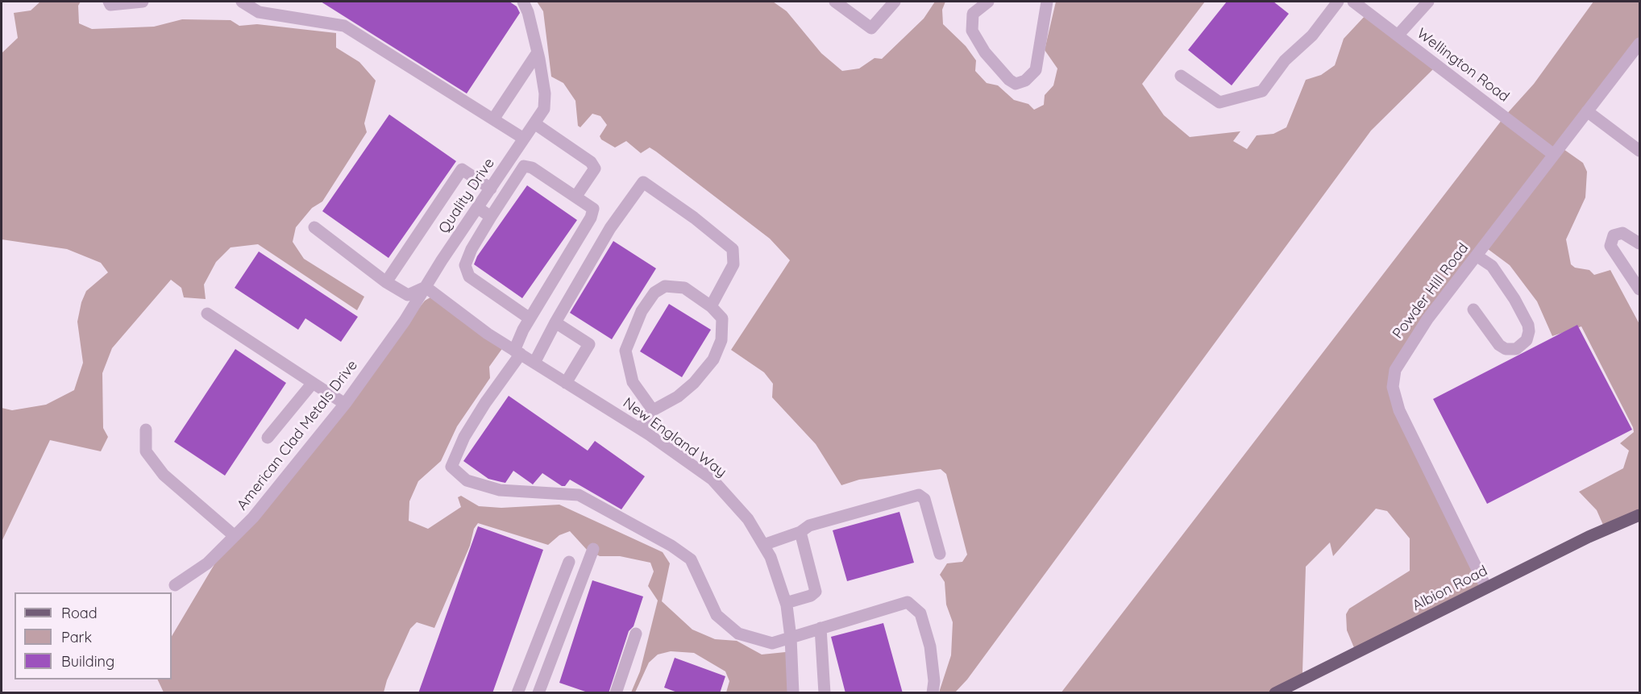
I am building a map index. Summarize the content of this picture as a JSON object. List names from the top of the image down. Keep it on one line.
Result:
{"streets":{"main road":["Albion Road"],"street":["Wellington Road","Quality Drive","Powder Hill Road","American Clad Metals Drive","New England Way"]},"crossings":[["Wellington Road","Powder Hill Road"],["Quality Drive","American Clad Metals Drive"],["Quality Drive","New England Way"],["Powder Hill Road","Albion Road"],["American Clad Metals Drive","New England Way"]],"legend":["Road","Park","Building"]}
